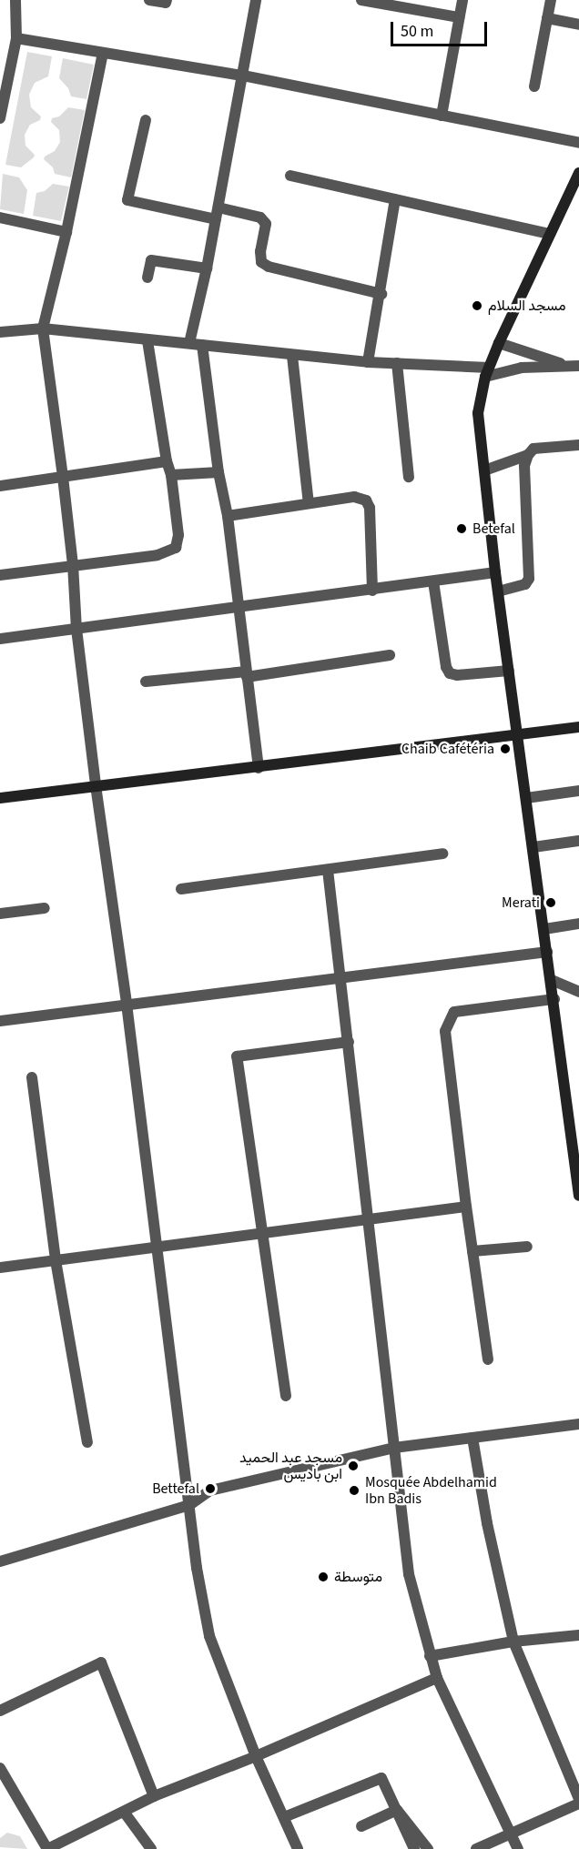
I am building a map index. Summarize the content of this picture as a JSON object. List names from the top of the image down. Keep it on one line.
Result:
{"places":["مسجد السلام","Betefal","Chaib Cafétéria","Merati","مسجد عبد الحميد ابن باديس","Bettefal","Mosquée Abdelhamid Ibn Badis","متوسطة"],"scale_bar":"50 m"}
